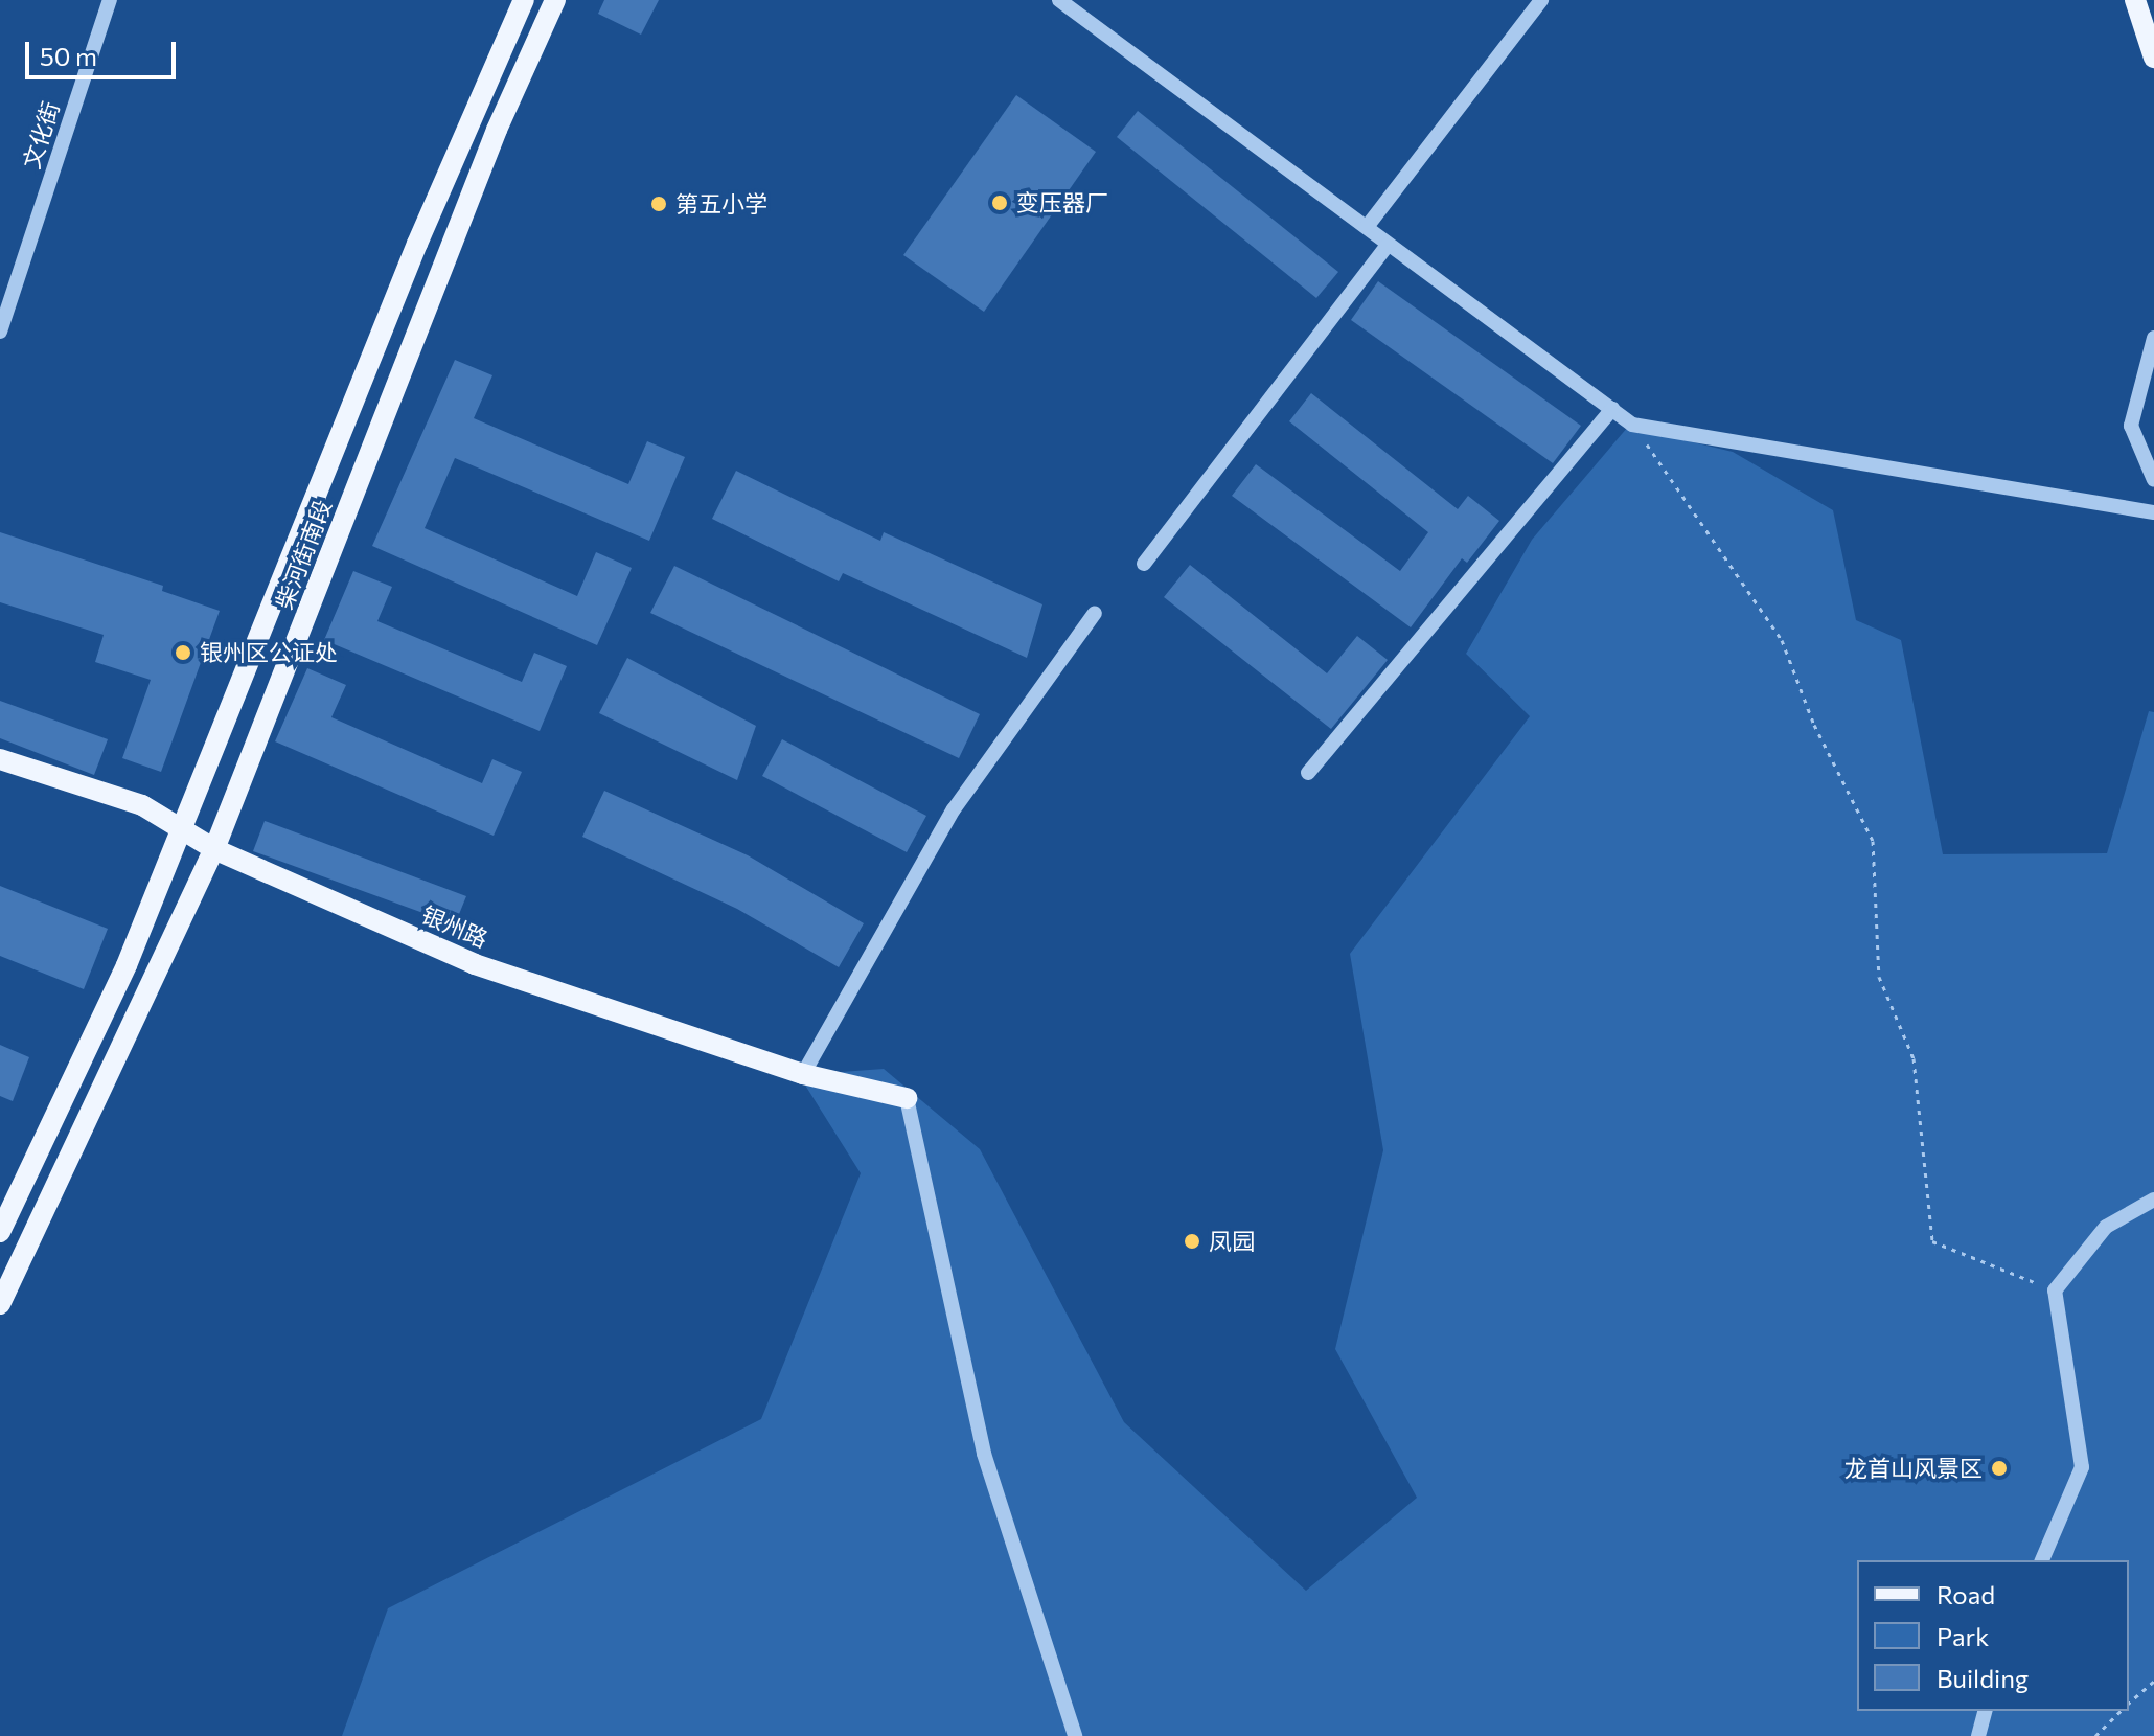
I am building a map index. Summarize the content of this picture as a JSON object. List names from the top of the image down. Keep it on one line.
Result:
{"streets":{"main road":["柴河街南段","银州路"],"street":["文化街"]},"crossings":[["柴河街南段","银州路"]],"places":["变压器厂","第五小学","银州区公证处","凤园","龙首山风景区"],"legend":["Road","Park","Building"],"scale_bar":"50 m"}
